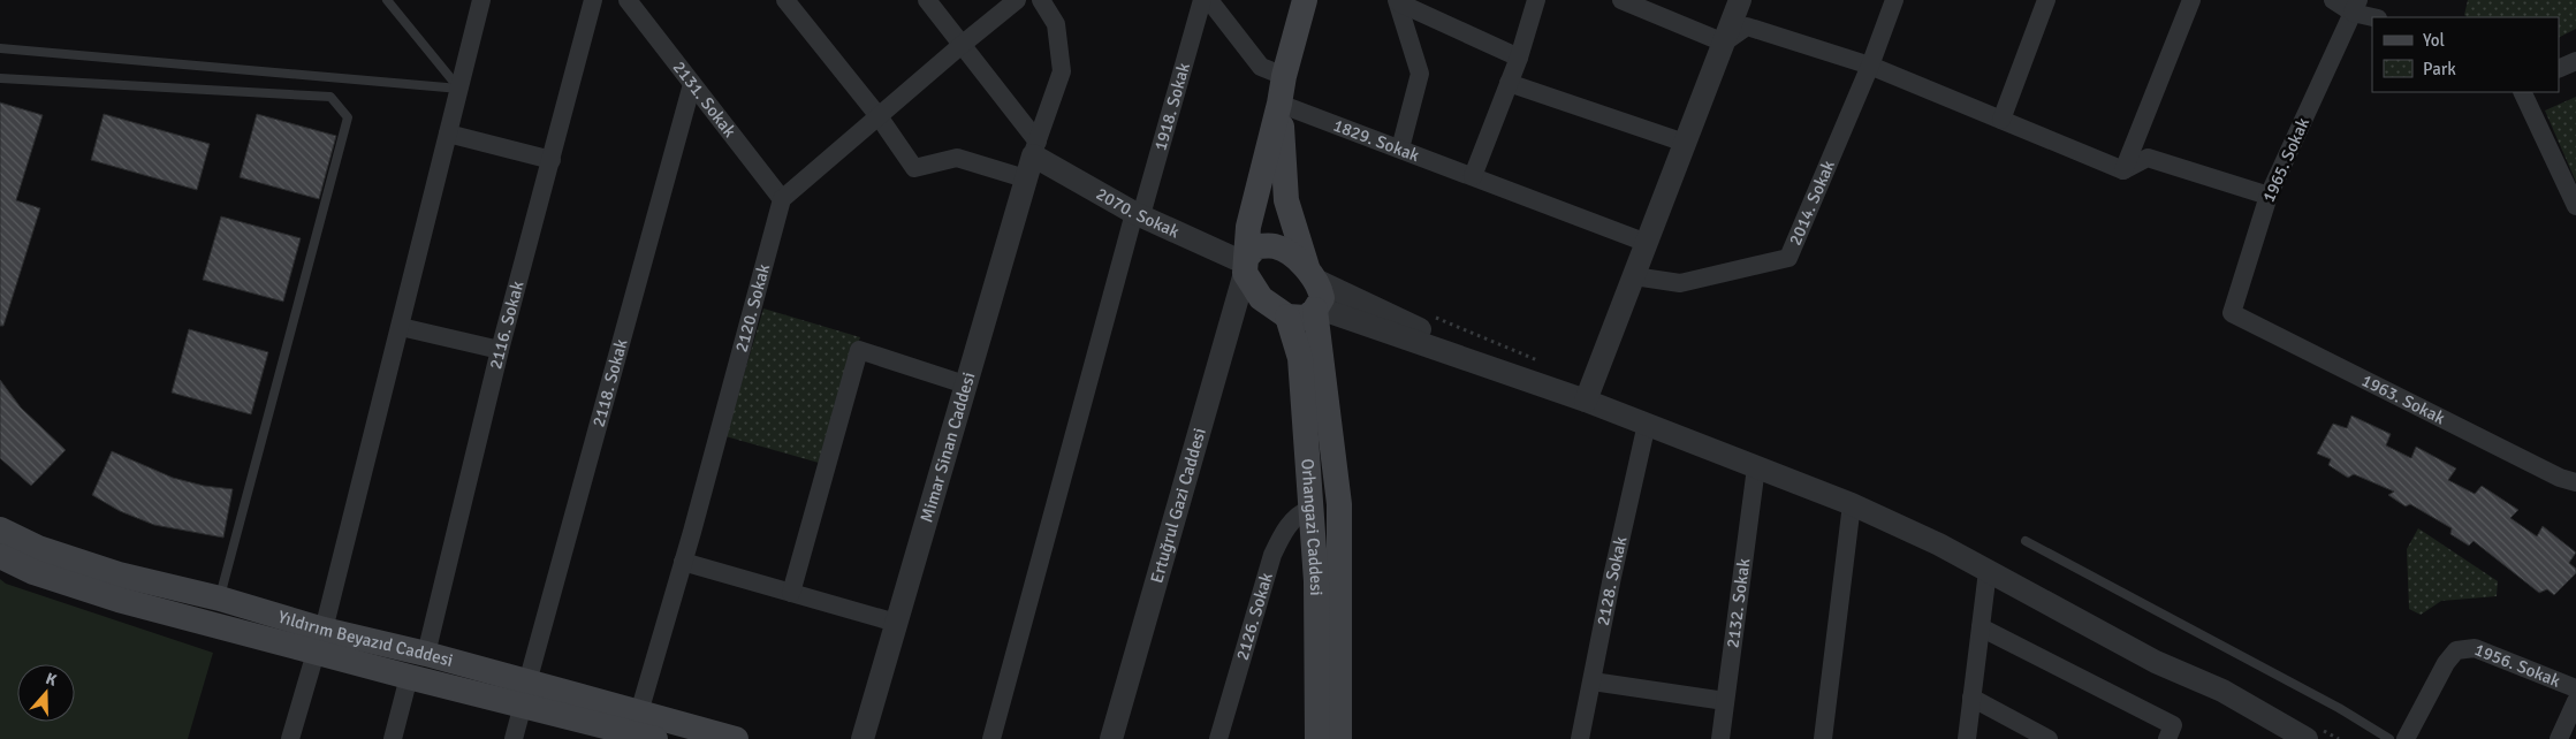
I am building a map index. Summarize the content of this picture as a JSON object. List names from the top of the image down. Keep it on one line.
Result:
{"streets":{"main road":["Orhangazi Caddesi","Yıldırım Beyazıd Caddesi"],"street":["2131. Sokak","1918. Sokak","1829. Sokak","1965. Sokak","2014. Sokak","2070. Sokak","2120. Sokak","2116. Sokak","2118. Sokak","1963. Sokak","Mimar Sinan Caddesi","Ertuğrul Gazi Caddesi","2128. Sokak","2132. Sokak","2126. Sokak","1956. Sokak"]},"crossings":[["2131. Sokak","2120. Sokak"],["2131. Sokak","2118. Sokak"],["1918. Sokak","2070. Sokak"],["1965. Sokak","1963. Sokak"],["2070. Sokak","Mimar Sinan Caddesi"],["2070. Sokak","Ertuğrul Gazi Caddesi"],["2070. Sokak","Orhangazi Caddesi"],["2120. Sokak","Yıldırım Beyazıd Caddesi"],["2116. Sokak","Yıldırım Beyazıd Caddesi"],["2118. Sokak","Yıldırım Beyazıd Caddesi"],["Ertuğrul Gazi Caddesi","Orhangazi Caddesi"],["Orhangazi Caddesi","2126. Sokak"]],"legend":["Yol","Park"],"north":"top"}
